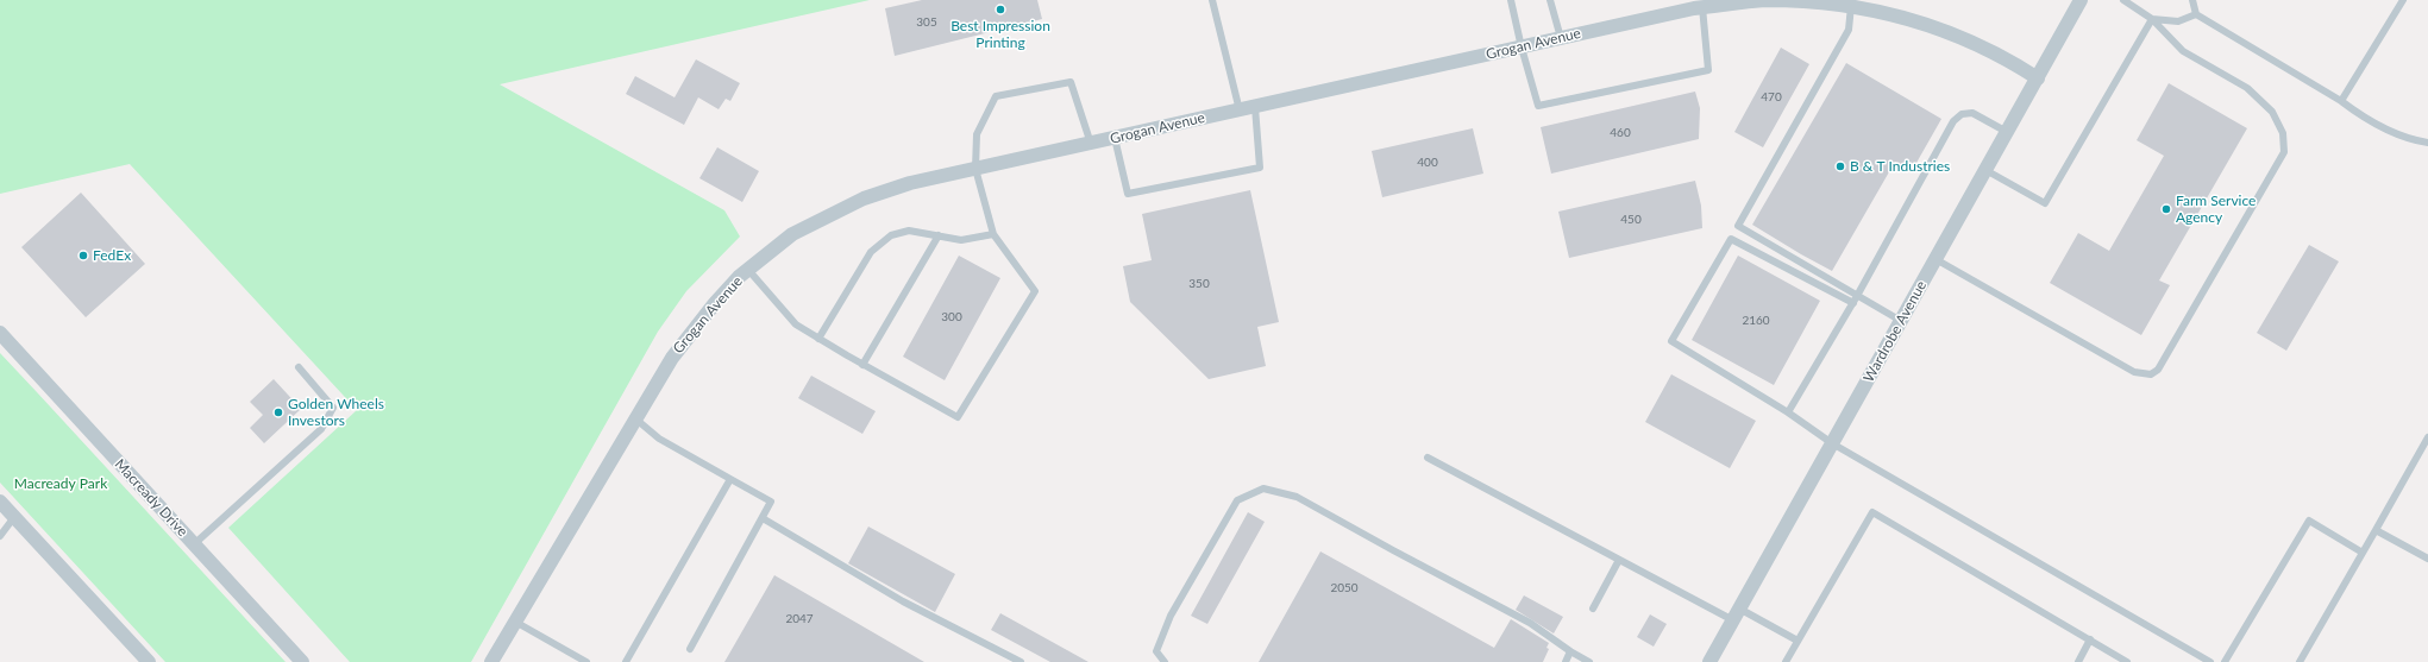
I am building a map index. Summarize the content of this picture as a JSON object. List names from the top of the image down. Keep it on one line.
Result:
{"streets":{"street":["Grogan Avenue","Wardrobe Avenue","Macready Drive"]},"crossings":[["Grogan Avenue","Wardrobe Avenue"]],"parks":["Macready Park"],"places":["Best Impression Printing","B & T Industries","Farm Service Agency","FedEx","Golden Wheels Investors"],"house_numbers":["305","470","460","400","450","350","300","2160","2050","2047"]}
